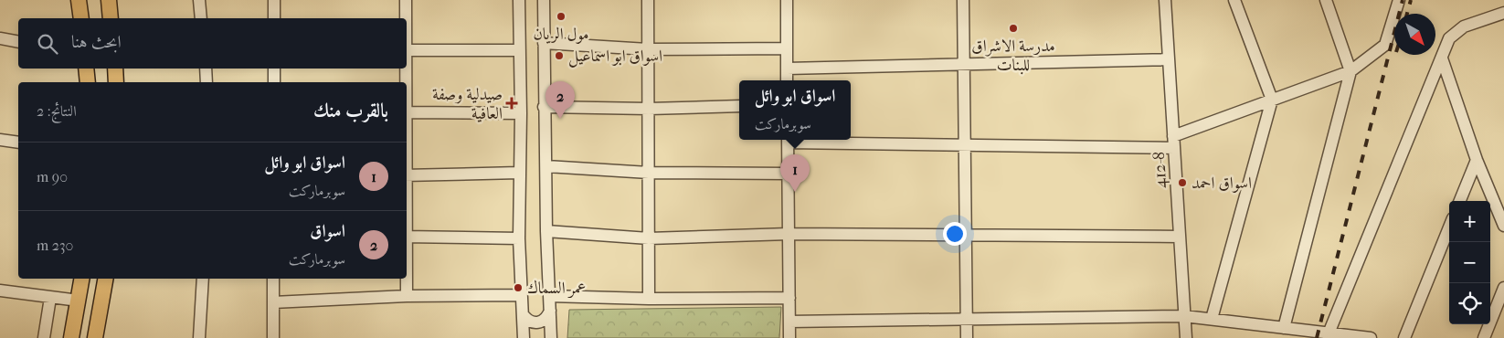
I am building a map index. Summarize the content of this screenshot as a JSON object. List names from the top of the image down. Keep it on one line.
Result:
{"streets":{"street":["412-8"]},"places":{"other":["مول الريان","مدرسة الاشراق للبنات","اسواق ابو اسماعيل","اسواق احمد","عمر السماك"],"health":["صيدلية وصفة العافية"]},"north":"bottom right","page":{"search":"ابحث هنا","popup":["اسواق ابو وائل","سوبرماركت"],"pins":["2","1"],"heading":["بالقرب منك","النتائج: 2"],"list":[{"mark":"1","name":"اسواق ابو وائل","note":"سوبرماركت","value":"90 m"},{"mark":"2","name":"اسواق","note":"سوبرماركت","value":"230 m"}],"map_buttons":["+","−"]}}
